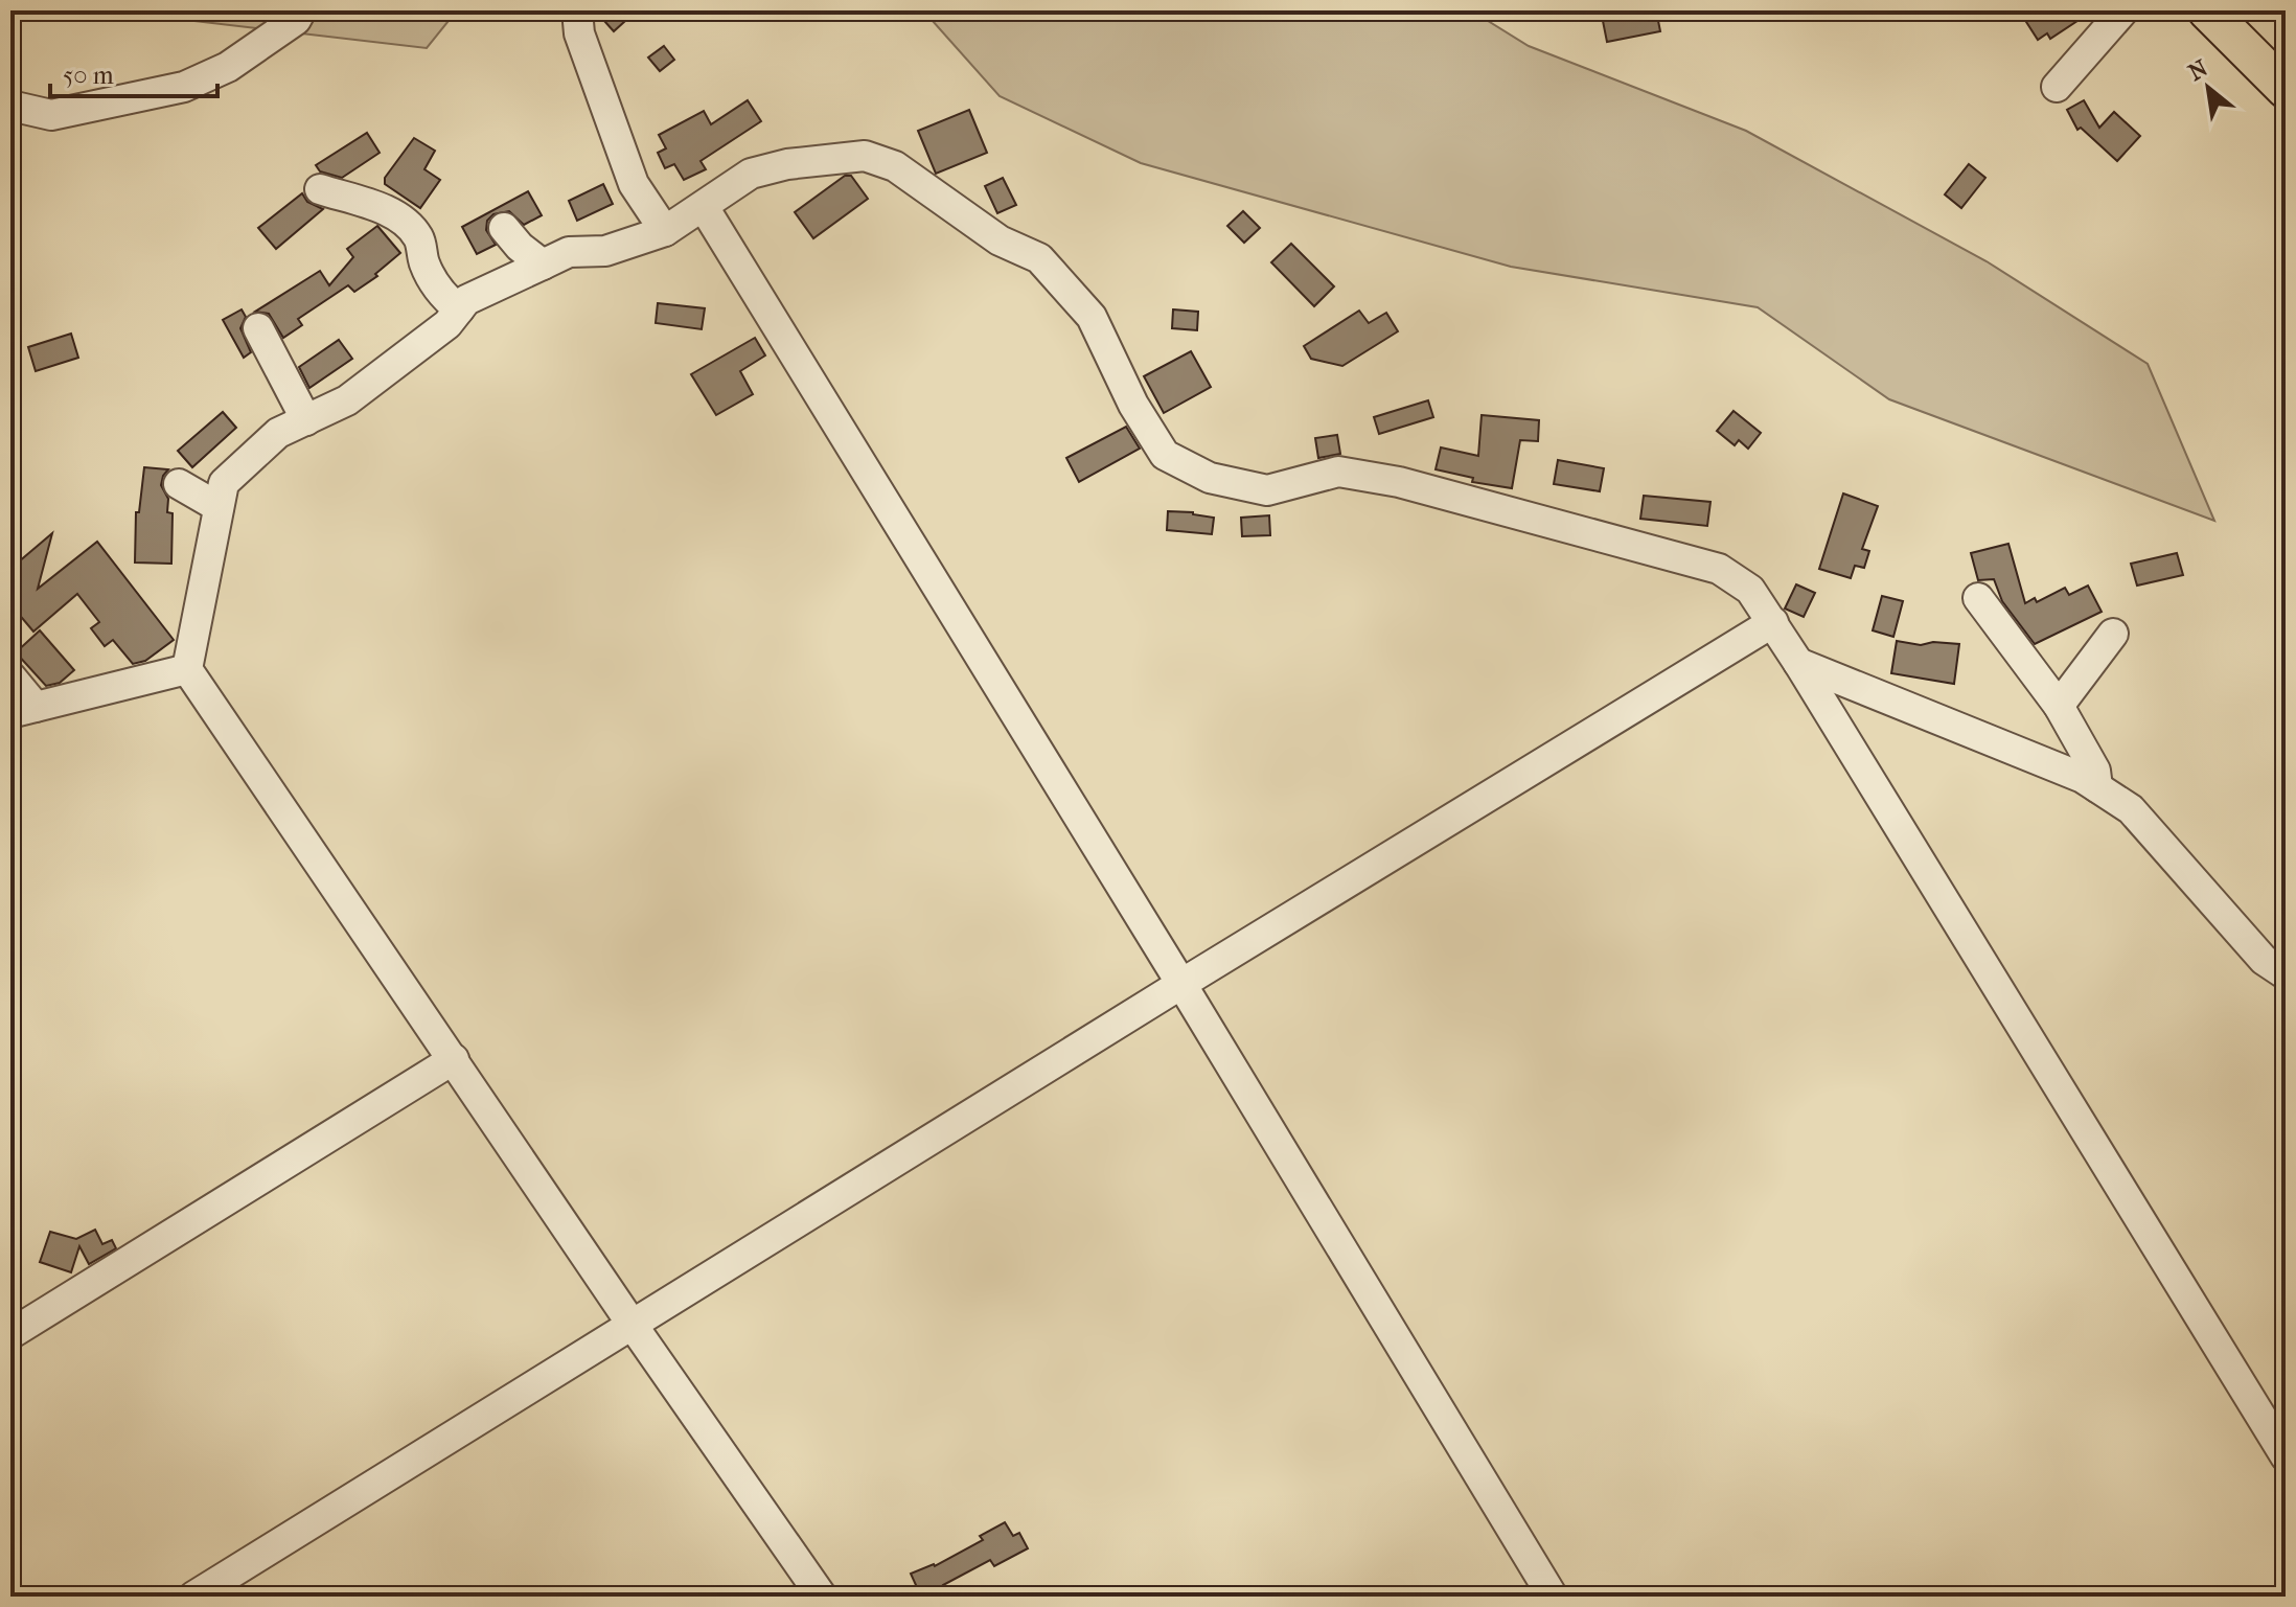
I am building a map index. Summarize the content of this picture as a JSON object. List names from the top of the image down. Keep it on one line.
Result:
{"scale_bar":"50 m","north":"top left"}
